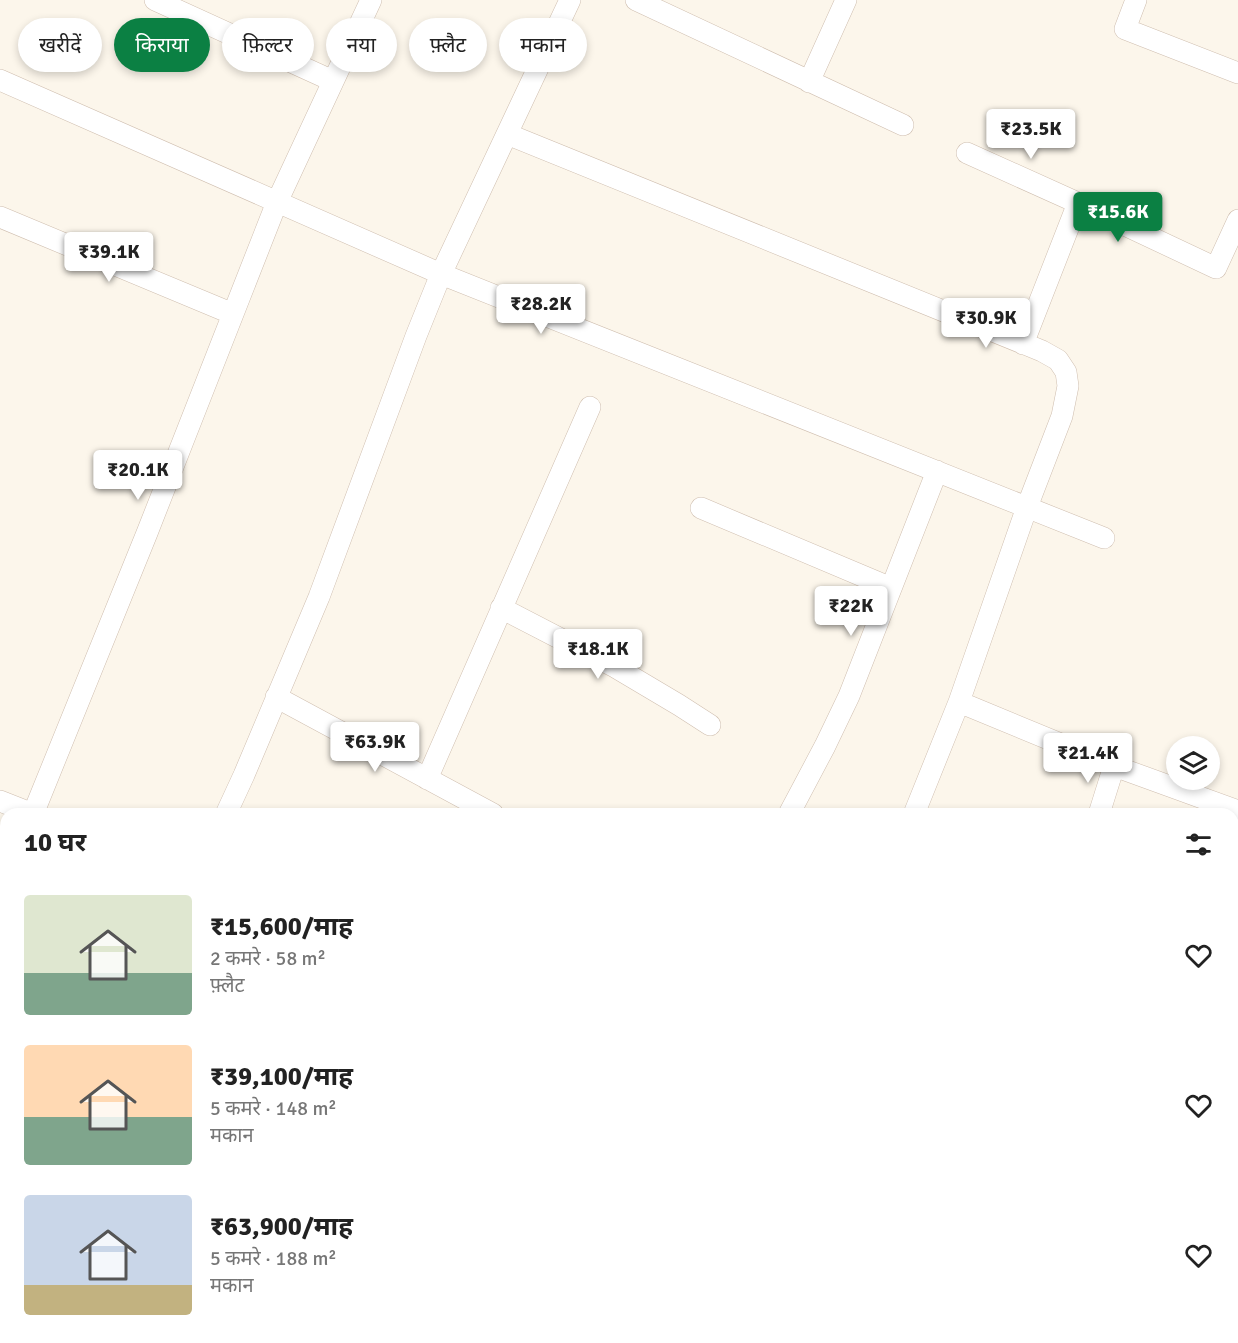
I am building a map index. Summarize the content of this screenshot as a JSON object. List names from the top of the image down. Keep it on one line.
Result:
{"page":{"chip":["खरीदें","किराया","फ़िल्टर","नया","फ़्लैट","मकान"],"price":["₹23.5K","₹15.6K","₹39.1K","₹28.2K","₹30.9K","₹20.1K","₹22K","₹18.1K","₹63.9K","₹21.4K"],"heading":"10 घर","list":[{"name":"₹15,600/माह","note":"2 कमरे · 58 m² · फ़्लैट"},{"name":"₹39,100/माह","note":"5 कमरे · 148 m² · मकान"},{"name":"₹63,900/माह","note":"5 कमरे · 188 m² · मकान"}]}}
